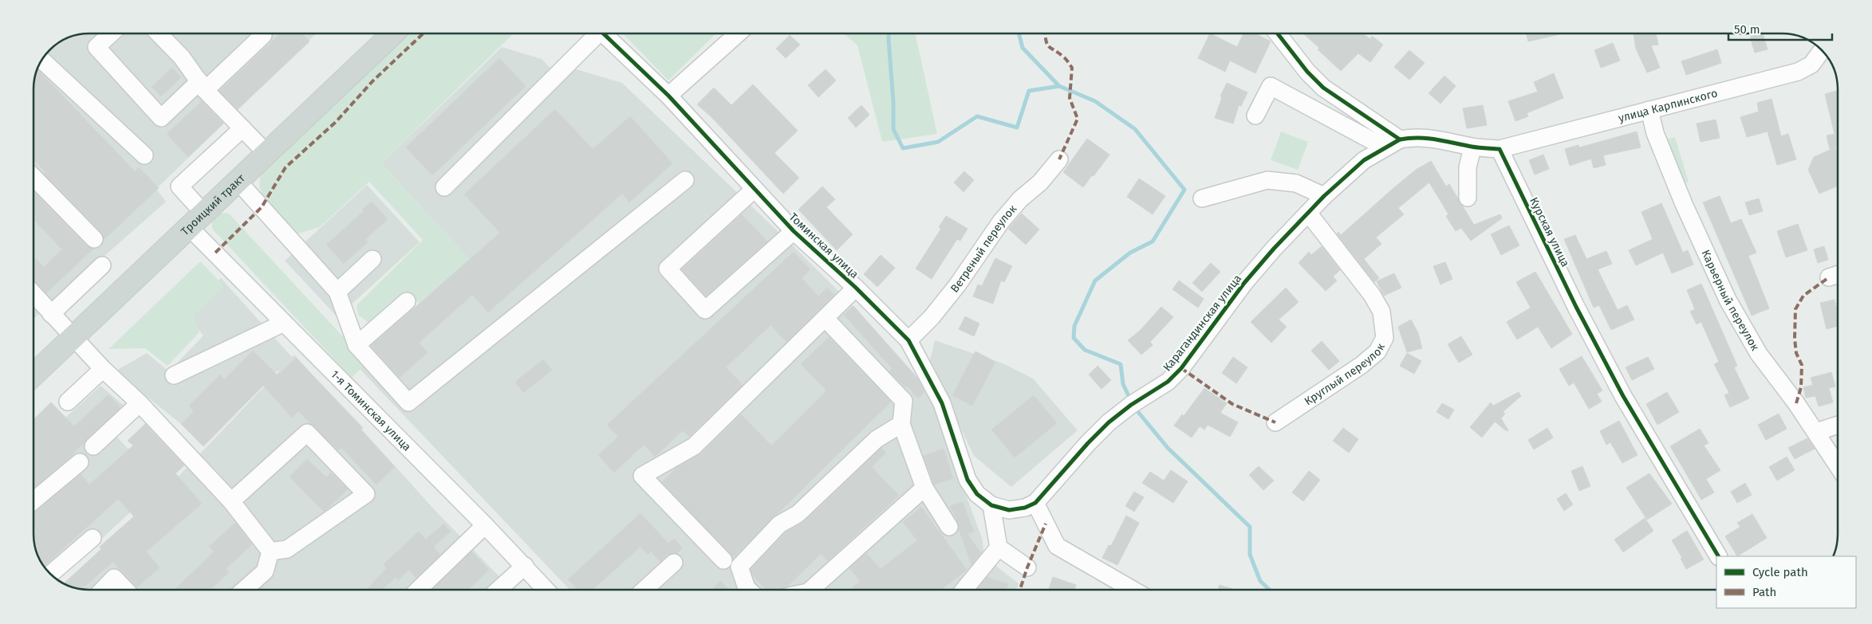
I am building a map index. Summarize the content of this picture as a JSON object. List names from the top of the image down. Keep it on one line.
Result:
{"streets":{"main road":["Троицкий тракт"],"street":["улица Карпинского","Курская улица","Томинская улица","Ветреный переулок","Карьерный переулок","Карагандинская улица","Круглый переулок","1-я Томинская улица"]},"crossings":[["улица Карпинского","Курская улица"],["улица Карпинского","Карьерный переулок"],["Троицкий тракт","1-я Томинская улица"],["Томинская улица","Ветреный переулок"],["Карагандинская улица","Круглый переулок"]],"legend":["Cycle path","Path"],"scale_bar":"50 m"}
